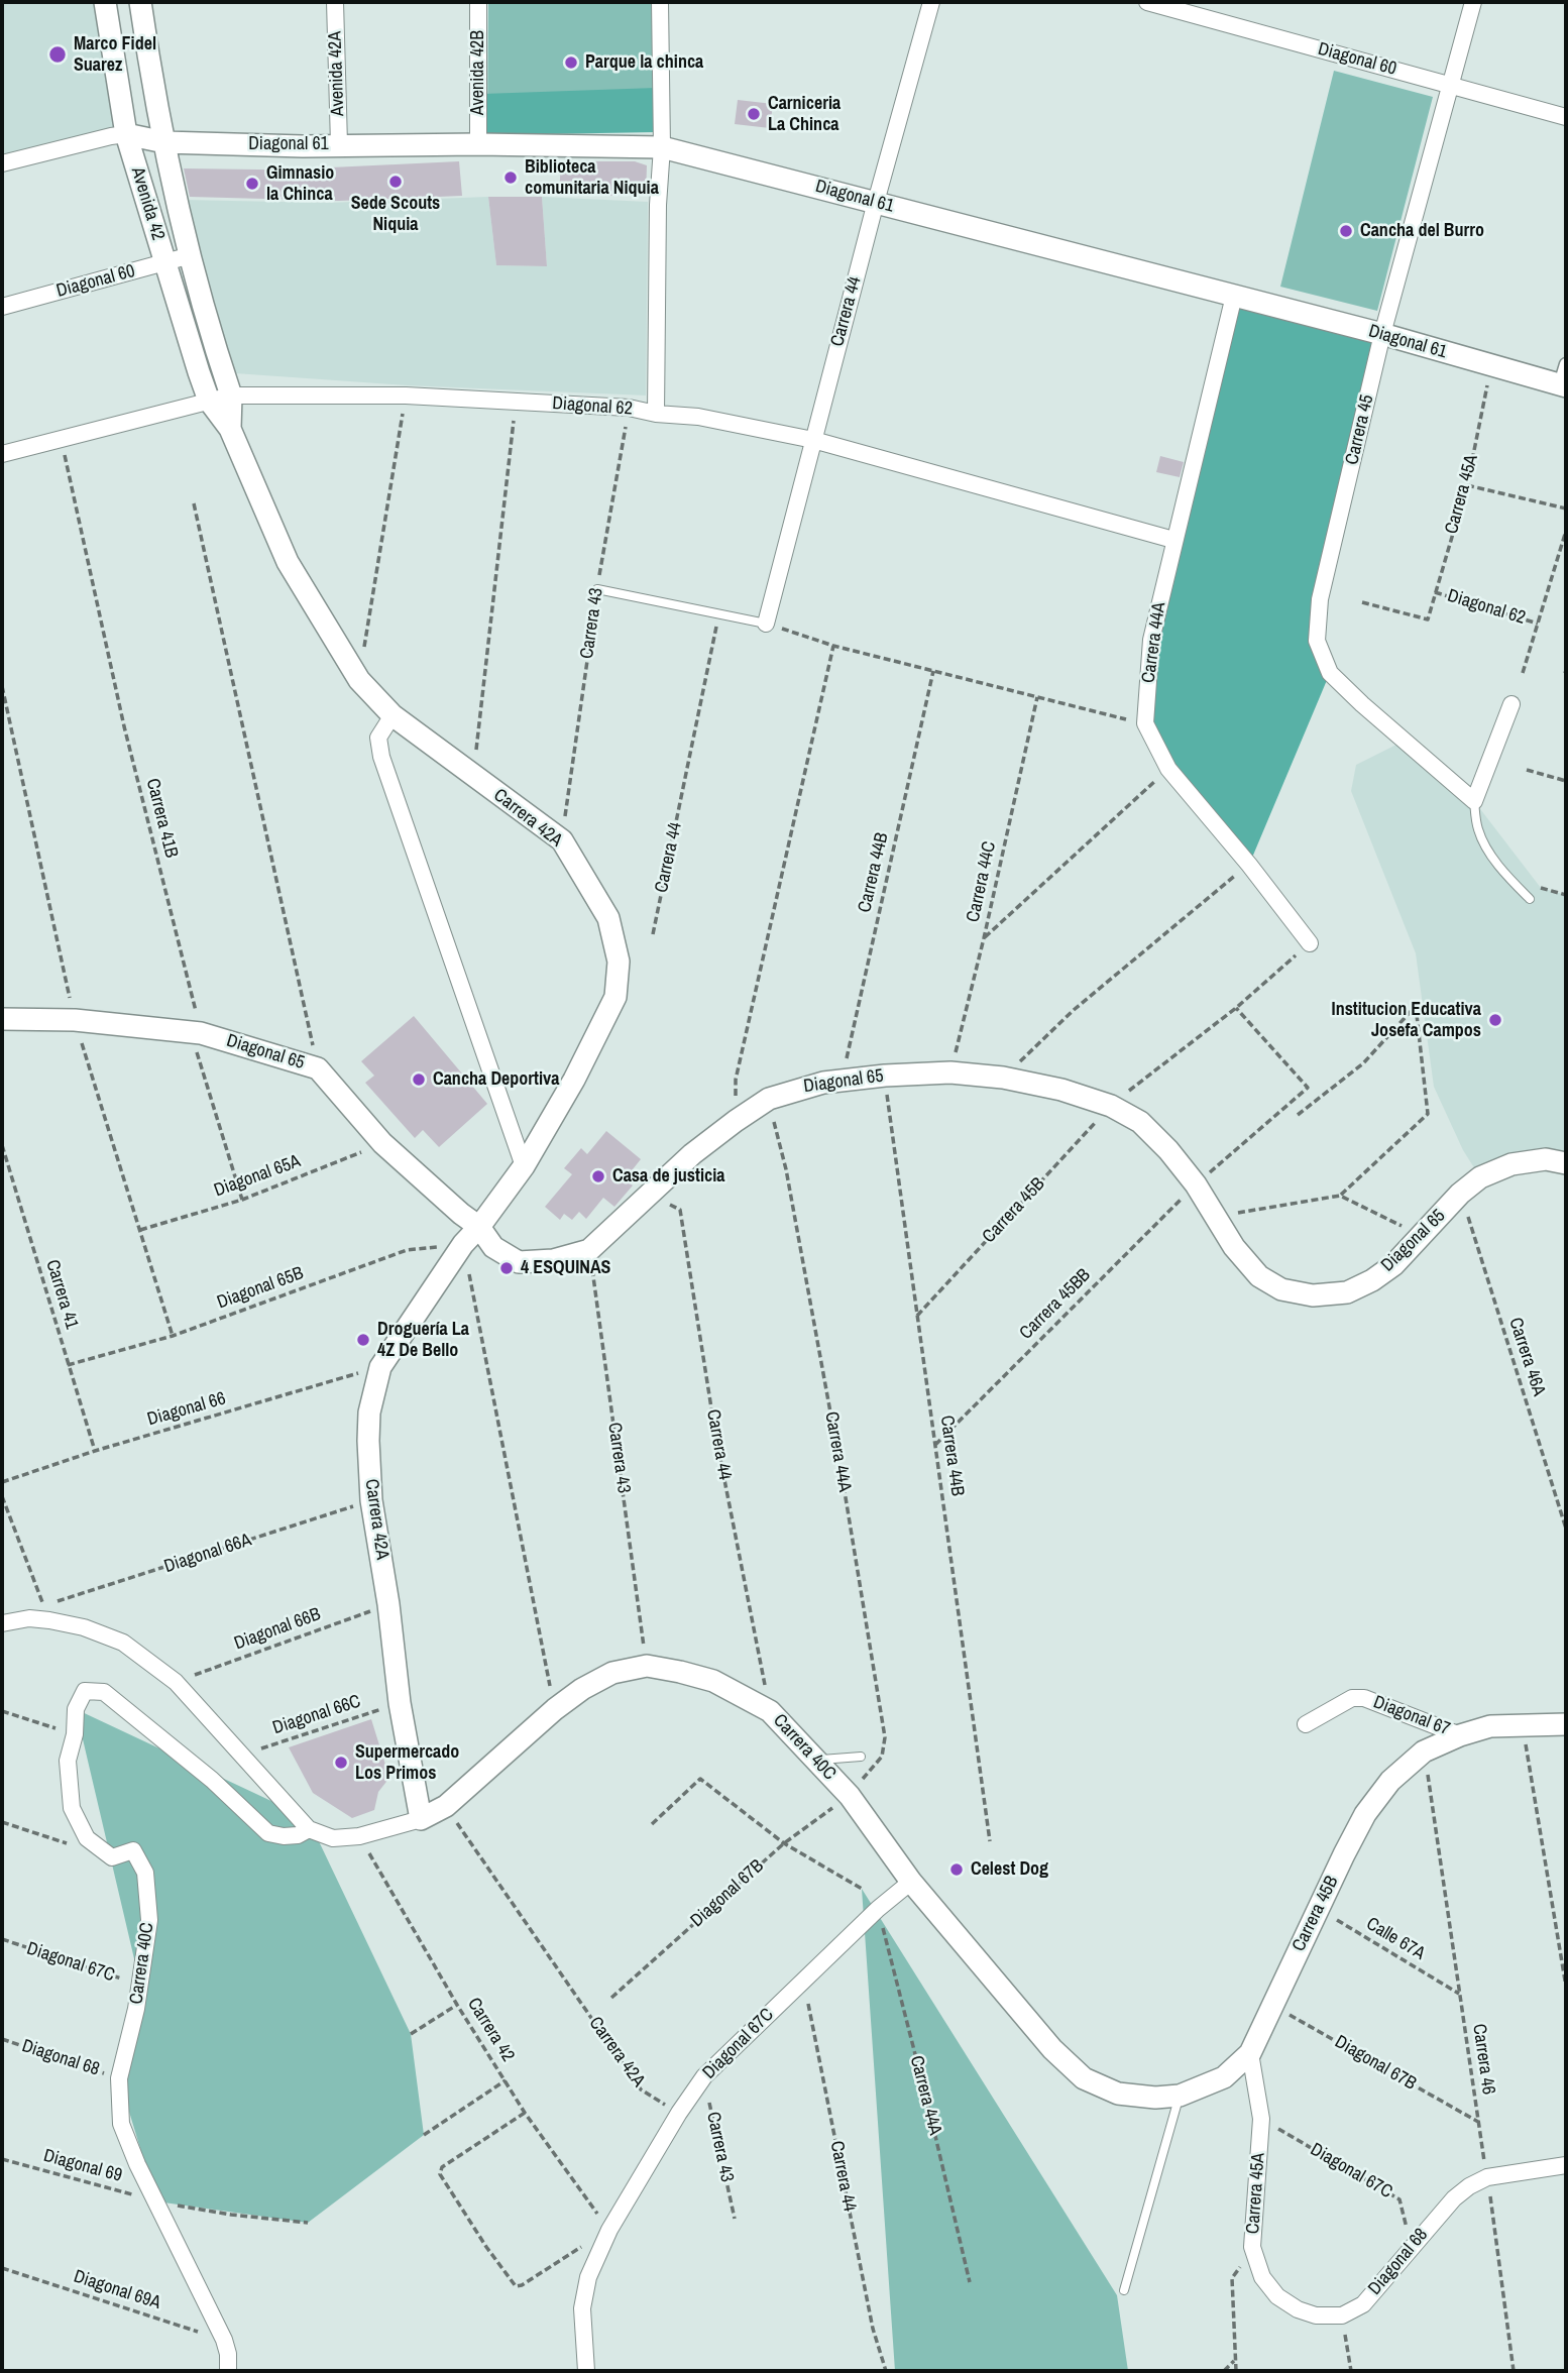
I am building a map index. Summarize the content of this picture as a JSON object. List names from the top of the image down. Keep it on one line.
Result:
{"streets":{"street":["Diagonal 60","Avenida 42B","Avenida 42A","Diagonal 61","Avenida 42","Carrera 44","Diagonal 62","Carrera 45","Carrera 45A","Carrera 44A","Carrera 42A","Diagonal 65","Carrera 45B","Diagonal 67","Carrera 40C","Diagonal 67C","Diagonal 68"],"path":["Carrera 43","Carrera 41B","Carrera 44B","Carrera 44C","Diagonal 65A","Diagonal 65B","Carrera 41","Carrera 45BB","Carrera 46A","Diagonal 66","Diagonal 66A","Diagonal 66B","Diagonal 66C","Diagonal 67B","Calle 67A","Carrera 42","Carrera 46","Diagonal 69","Diagonal 69A"]},"crossings":[["Diagonal 60","Avenida 42"],["Diagonal 60","Carrera 45"],["Avenida 42B","Diagonal 61"],["Avenida 42A","Diagonal 61"],["Diagonal 61","Avenida 42"],["Diagonal 61","Carrera 44"],["Diagonal 61","Carrera 45"],["Diagonal 61","Carrera 45A"],["Diagonal 61","Carrera 44A"],["Avenida 42","Diagonal 62"],["Avenida 42","Carrera 42A"],["Carrera 44","Diagonal 62"],["Carrera 44","Diagonal 65"],["Carrera 44","Carrera 40C"],["Carrera 44","Diagonal 67C"],["Diagonal 62","Carrera 45A"],["Diagonal 62","Carrera 43"],["Diagonal 62","Carrera 44A"],["Diagonal 62","Carrera 41B"],["Diagonal 62","Carrera 42A"],["Carrera 45A","Carrera 45B"],["Carrera 45A","Diagonal 67C"],["Carrera 43","Carrera 42A"],["Carrera 43","Diagonal 65"],["Carrera 43","Carrera 40C"],["Carrera 43","Diagonal 67C"],["Carrera 44A","Diagonal 65"],["Carrera 44A","Carrera 40C"],["Carrera 44A","Diagonal 67B"],["Carrera 44A","Diagonal 67C"],["Carrera 41B","Diagonal 65"],["Carrera 41B","Diagonal 65A"],["Carrera 42A","Diagonal 65"],["Carrera 42A","Diagonal 65B"],["Carrera 42A","Diagonal 66"],["Carrera 42A","Diagonal 66A"],["Carrera 42A","Diagonal 66B"],["Carrera 42A","Diagonal 66C"],["Carrera 42A","Carrera 40C"],["Carrera 42A","Diagonal 67C"],["Carrera 44B","Diagonal 65"],["Carrera 44B","Carrera 45B"],["Carrera 44B","Carrera 45BB"],["Carrera 44C","Diagonal 65"],["Diagonal 65","Diagonal 65A"],["Diagonal 65","Carrera 45B"],["Diagonal 65","Carrera 45BB"],["Diagonal 65","Carrera 46A"],["Carrera 45B","Carrera 45BB"],["Carrera 45B","Diagonal 67"],["Carrera 45B","Carrera 40C"],["Carrera 45B","Diagonal 67B"],["Carrera 45B","Calle 67A"],["Carrera 45B","Carrera 46"],["Diagonal 65B","Carrera 41"],["Carrera 41","Diagonal 66"],["Carrera 40C","Diagonal 67B"],["Carrera 40C","Diagonal 67C"],["Carrera 40C","Carrera 42"],["Carrera 40C","Diagonal 68"],["Carrera 40C","Diagonal 69"],["Carrera 40C","Diagonal 69A"],["Diagonal 67B","Carrera 46"],["Calle 67A","Carrera 46"],["Diagonal 67C","Carrera 42"],["Diagonal 67C","Diagonal 68"],["Diagonal 68","Carrera 46"]],"places":["Marco Fidel Suarez","Parque la chinca","Carniceria La Chinca","Biblioteca comunitaria Niquia","Sede Scouts Niquia","Gimnasio la Chinca","Cancha del Burro","Institucion Educativa Josefa Campos","Cancha Deportiva","Casa de justicia","4 ESQUINAS","Droguería La 4Z De Bello","Supermercado Los Primos","Celest Dog"]}
